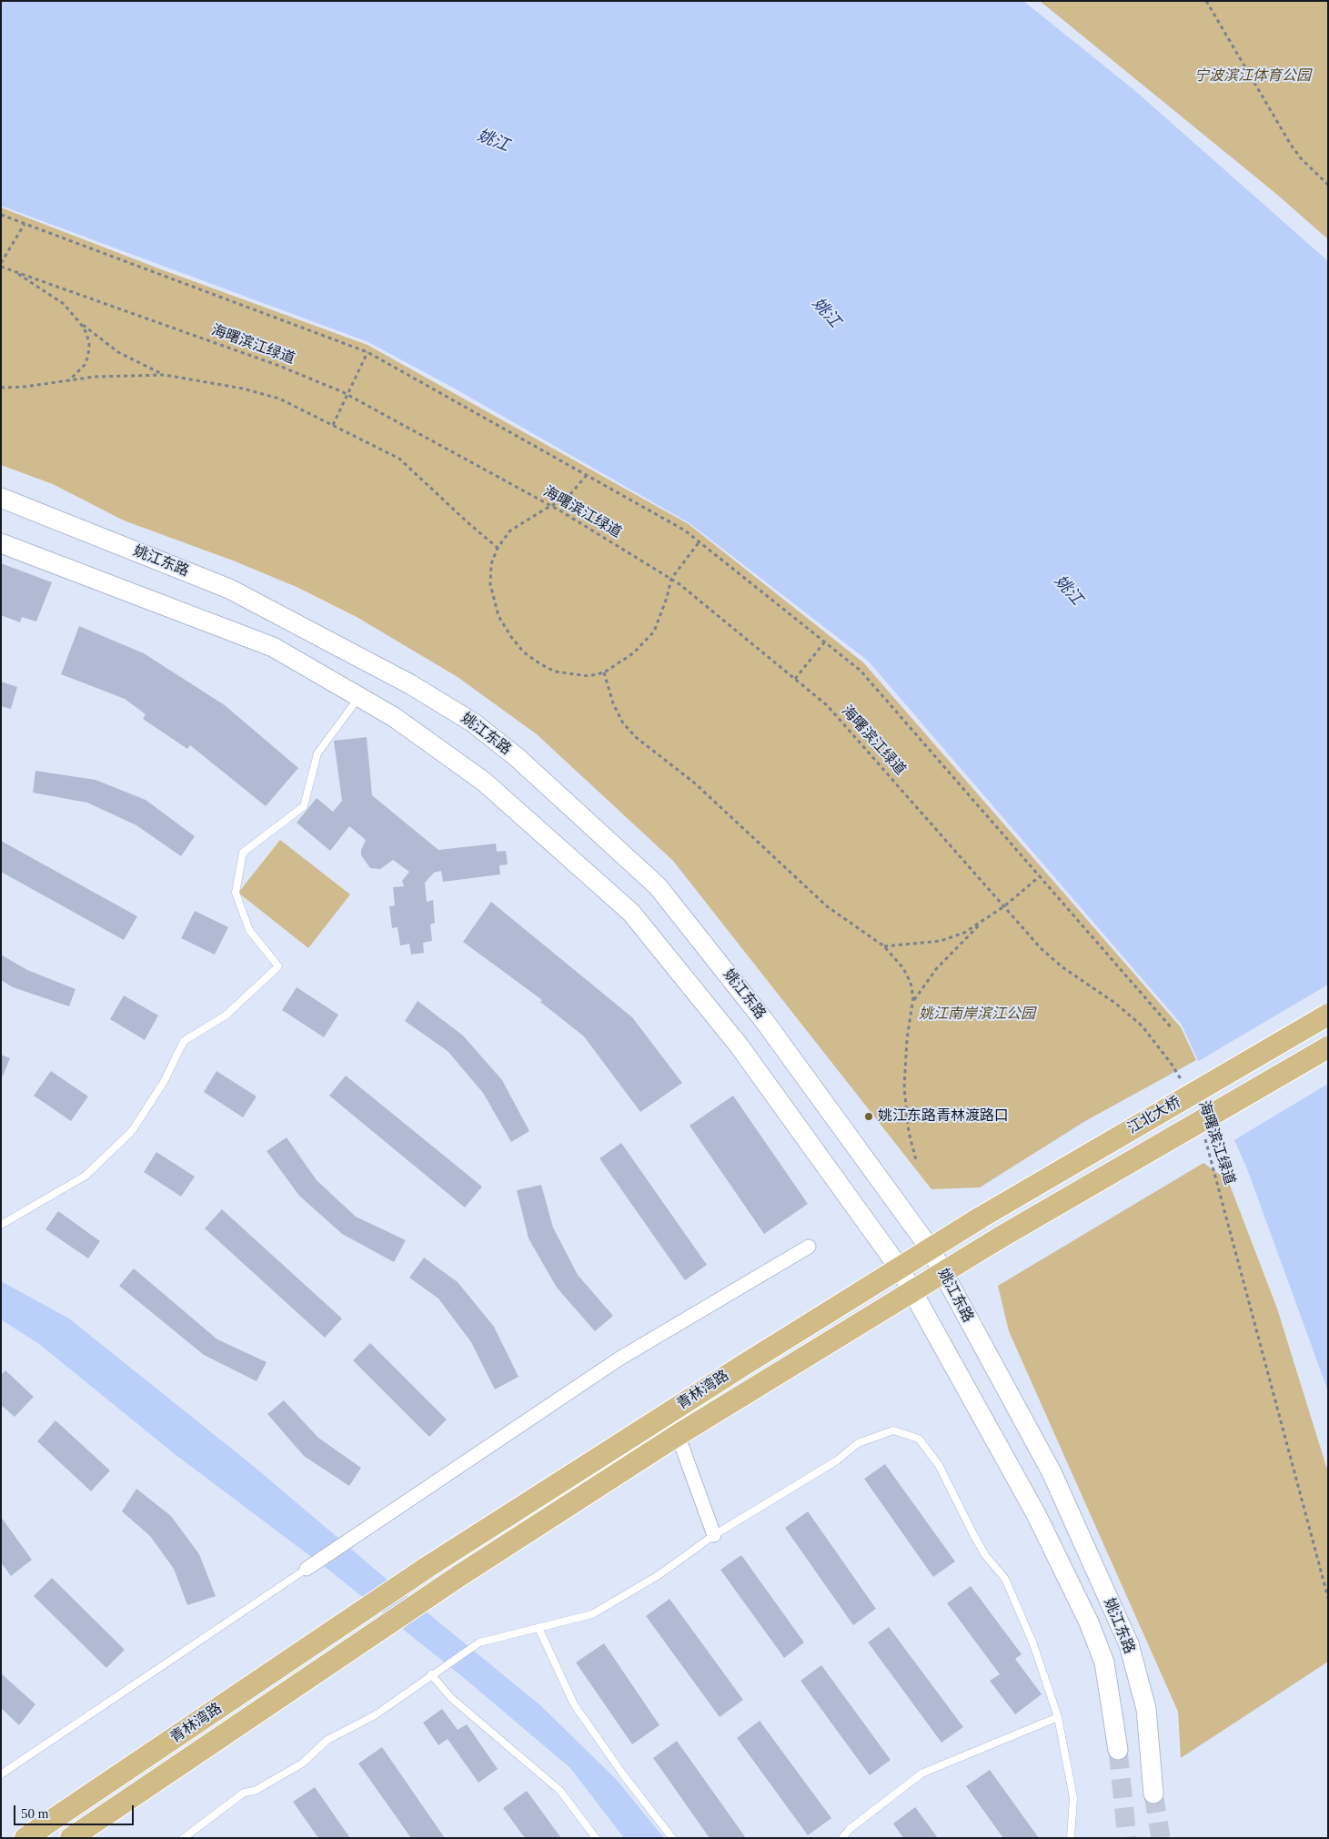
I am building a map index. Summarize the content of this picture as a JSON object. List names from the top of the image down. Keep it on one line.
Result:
{"streets":{"main road":["姚江东路","江北大桥","青林湾路"],"path":["海曙滨江绿道"]},"crossings":[["姚江东路","青林湾路"],["江北大桥","青林湾路"]],"water":["姚江"],"parks":["宁波滨江体育公园","姚江南岸滨江公园"],"places":["姚江东路青林渡路口"],"scale_bar":"50 m"}
